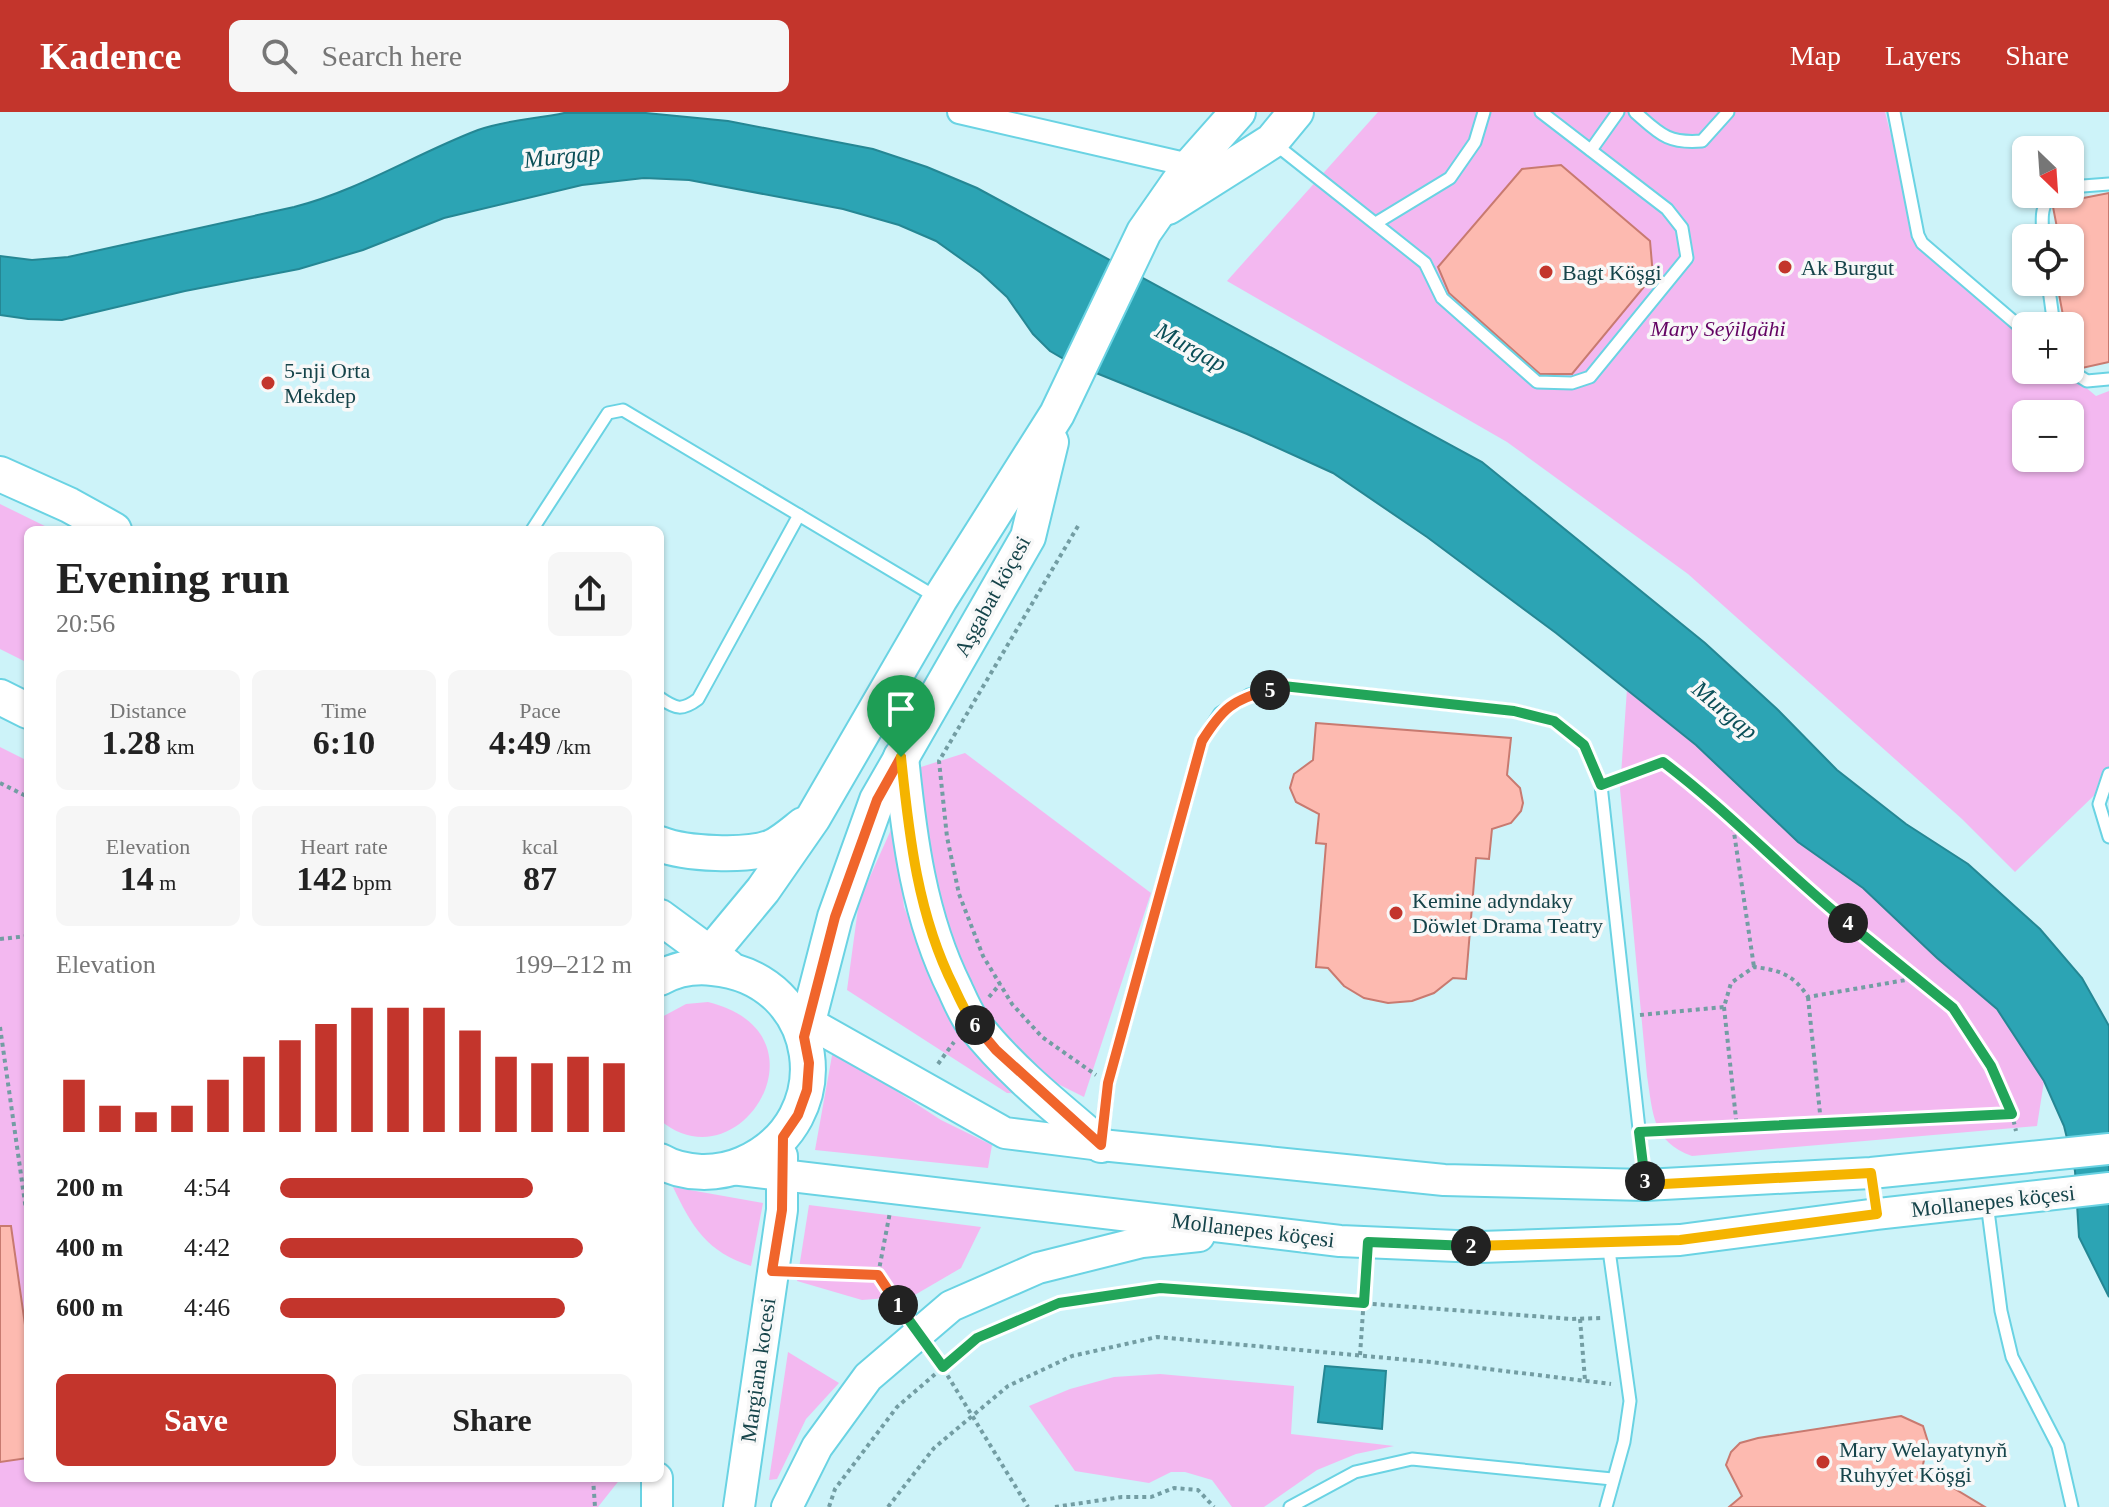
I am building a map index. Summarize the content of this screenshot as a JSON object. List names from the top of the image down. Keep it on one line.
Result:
{"streets":{"main road":["Aşgabat köçesi"],"street":["Mollanepes köçesi","Margiana kocesi"]},"crossings":[["Aşgabat köçesi","Mollanepes köçesi"],["Mollanepes köçesi","Margiana kocesi"]],"water":["Murgap"],"parks":["Mary Seýilgähi"],"places":["Ak Burgut","Bagt Köşgi","5-nji Orta Mekdep","Kemine adyndaky Döwlet Drama Teatry","Mary Welayatynyň Ruhyýet Köşgi"],"north":"bottom right","page":{"header":"Kadence","search":"Search here","nav":["Map","Layers","Share"],"map_buttons":["+","−"],"heading":["Evening run","20:56"],"stats":[["Distance","1.28 km"],["Time","6:10"],["Pace","4:49 /km"],["Elevation","14 m"],["Heart rate","142 bpm"],["kcal","87"]],"pins":["5","4","6","3","2","1"],"chart":["Elevation","199–212 m"],"list":[{"name":"200 m","note":"4:54"},{"name":"400 m","note":"4:42"},{"name":"600 m","note":"4:46"}],"buttons":["Save","Share"]}}
